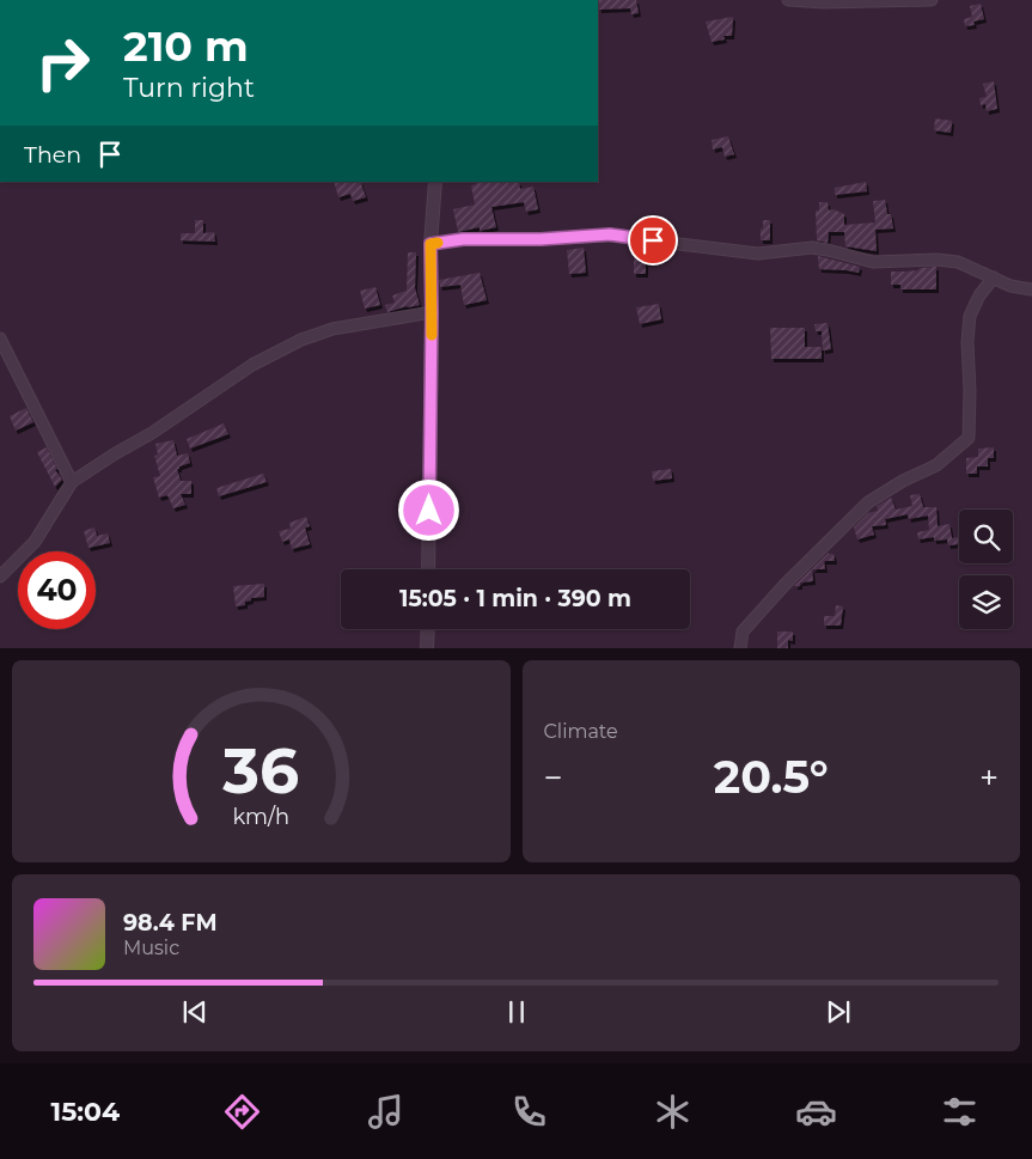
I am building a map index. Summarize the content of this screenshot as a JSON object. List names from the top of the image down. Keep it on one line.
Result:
{"page":{"turn":["210 m","Turn right"],"then":"Then","limit":"40","trip":"15:05 · 1 min · 390 m","tile":"Climate","heat":["−","20.5°","+"],"song":["98.4 FM","Music"],"tabs":"15:04","gauge":["36","km/h"]}}
